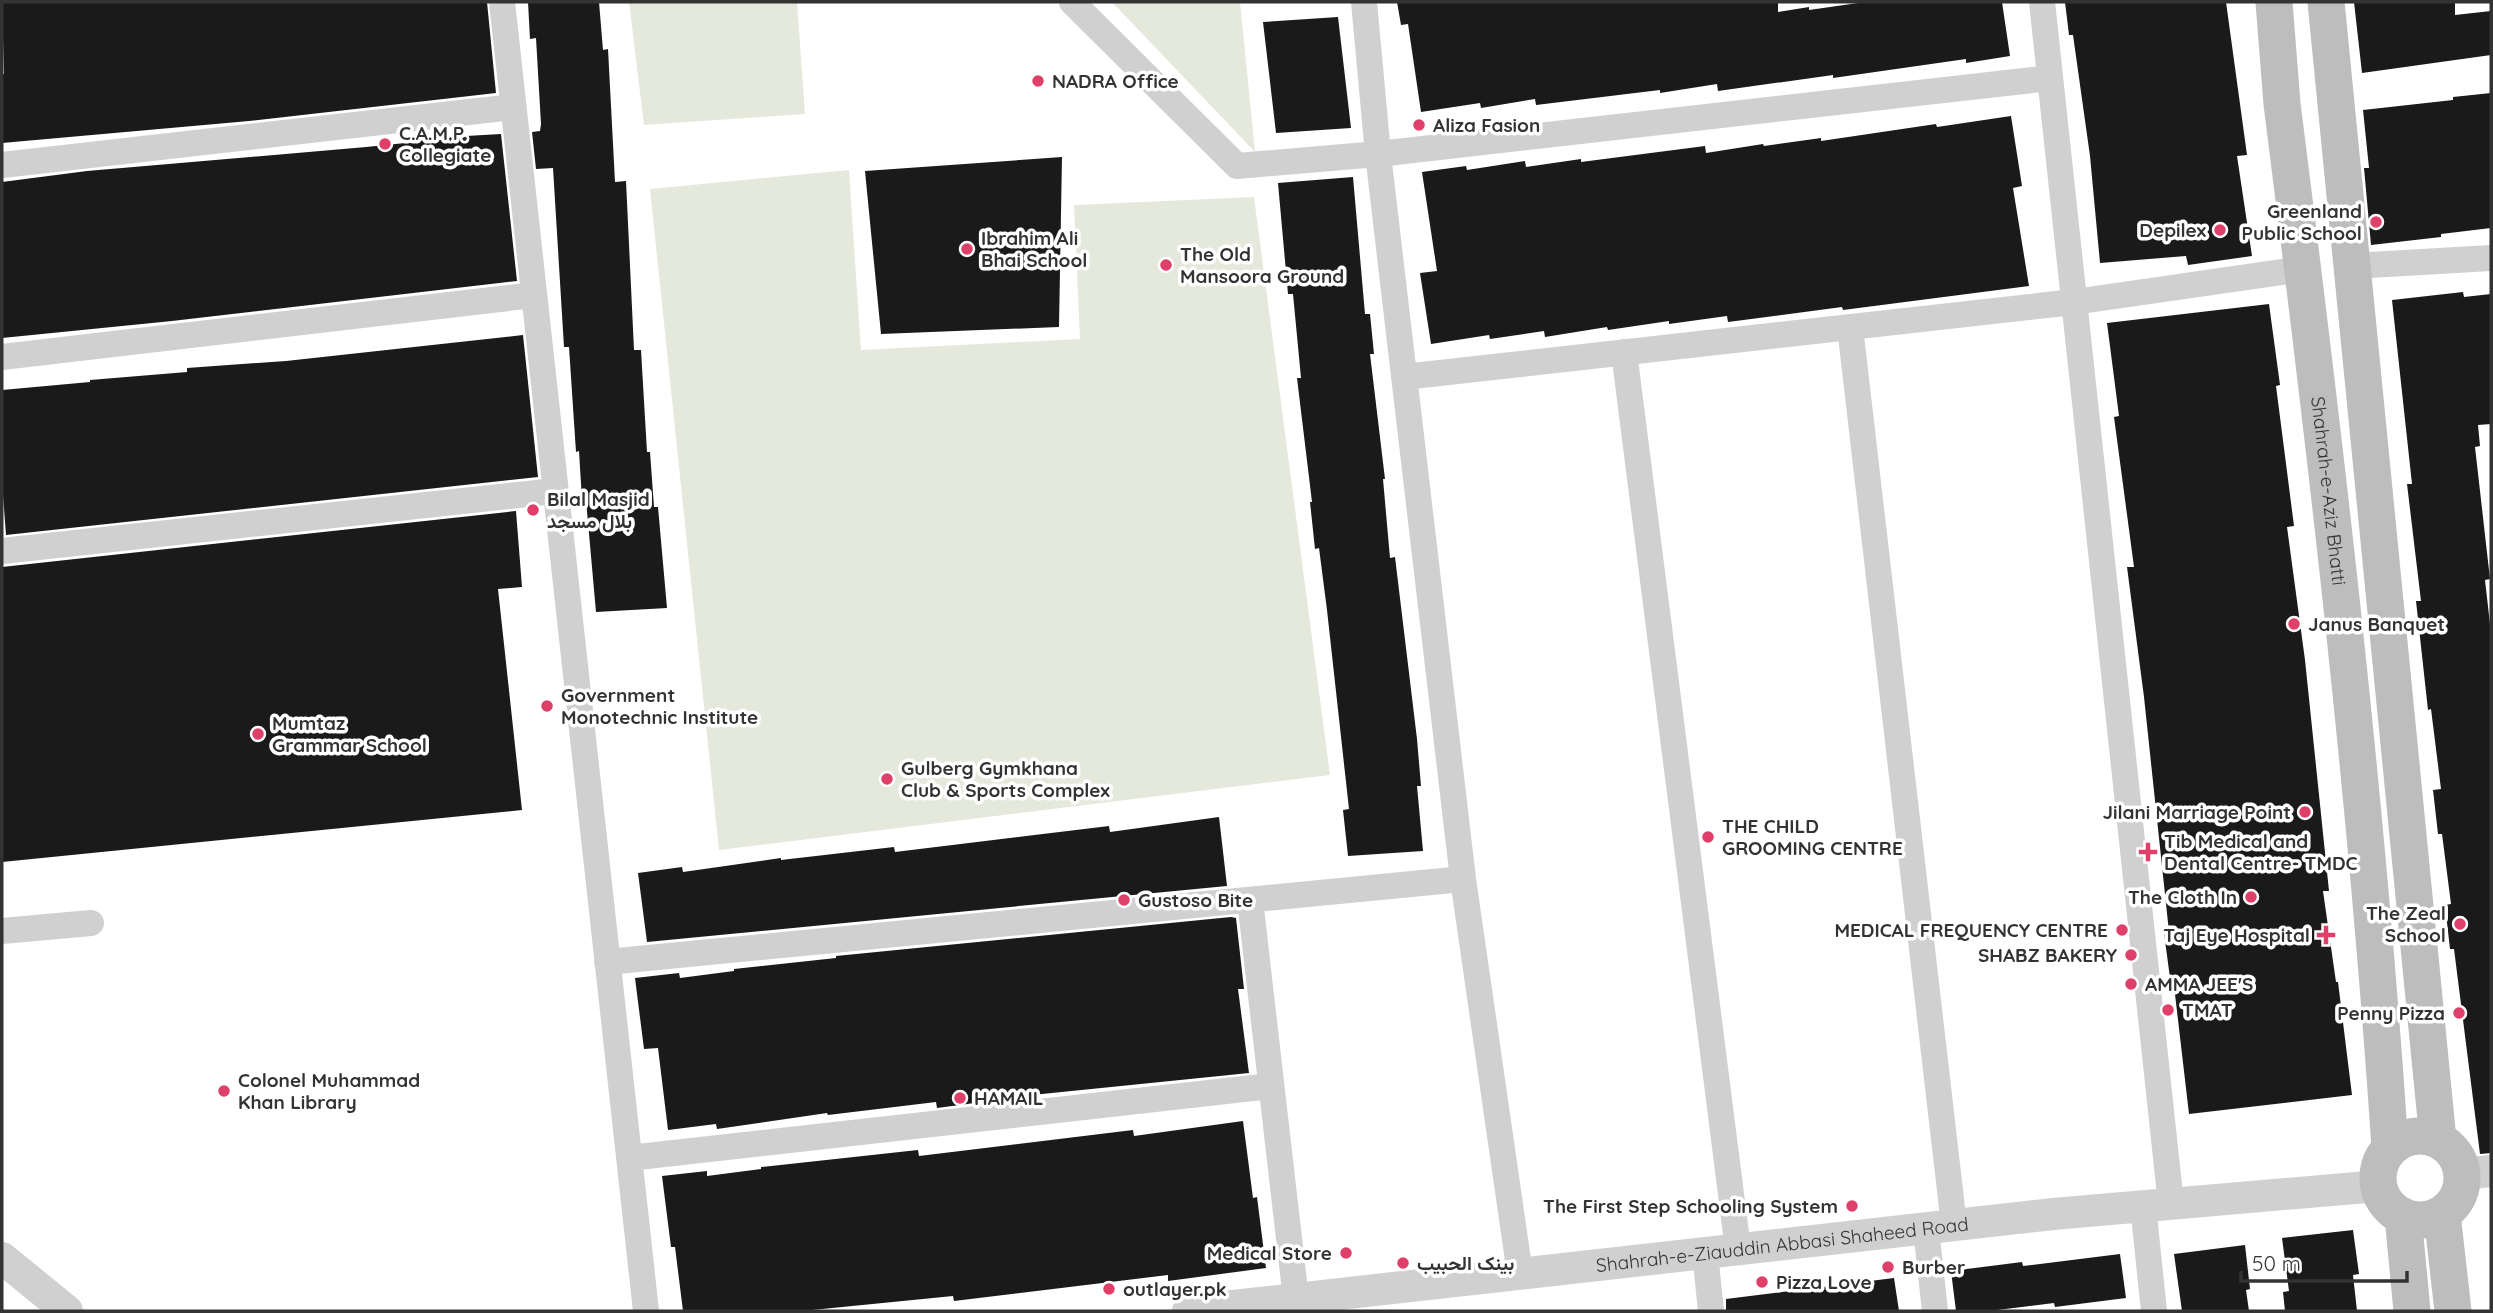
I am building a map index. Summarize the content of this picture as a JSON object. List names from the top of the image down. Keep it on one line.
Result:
{"streets":{"main road":["Shahrah-e-Aziz Bhatti"],"street":["Shahrah-e-Ziauddin Abbasi Shaheed Road"]},"crossings":[["Shahrah-e-Aziz Bhatti","Shahrah-e-Ziauddin Abbasi Shaheed Road"]],"places":{"other":["NADRA Office","Aliza Fasion","C.A.M.P. Collegiate","Greenland Public School","Depilex","Ibrahim Ali Bhai School","The Old Mansoora Ground","Bilal Masjid بلال مسجد","Janus Banquet","Government Monotechnic Institute","Mumtaz Grammar School","Gulberg Gymkhana Club & Sports Complex","Jilani Marriage Point","THE CHILD GROOMING CENTRE","The Cloth In","Gustoso Bite","The Zeal School","MEDICAL FREQUENCY CENTRE","SHABZ BAKERY","AMMA JEE'S","TMAT","Penny Pizza","Colonel Muhammad Khan Library","HAMAIL","The First Step Schooling System","Medical Store","بينک الحبيب","Burber","Pizza Love","outlayer.pk"],"health":["Tib Medical and Dental Centre- TMDC","Taj Eye Hospital"]},"scale_bar":"50 m"}
